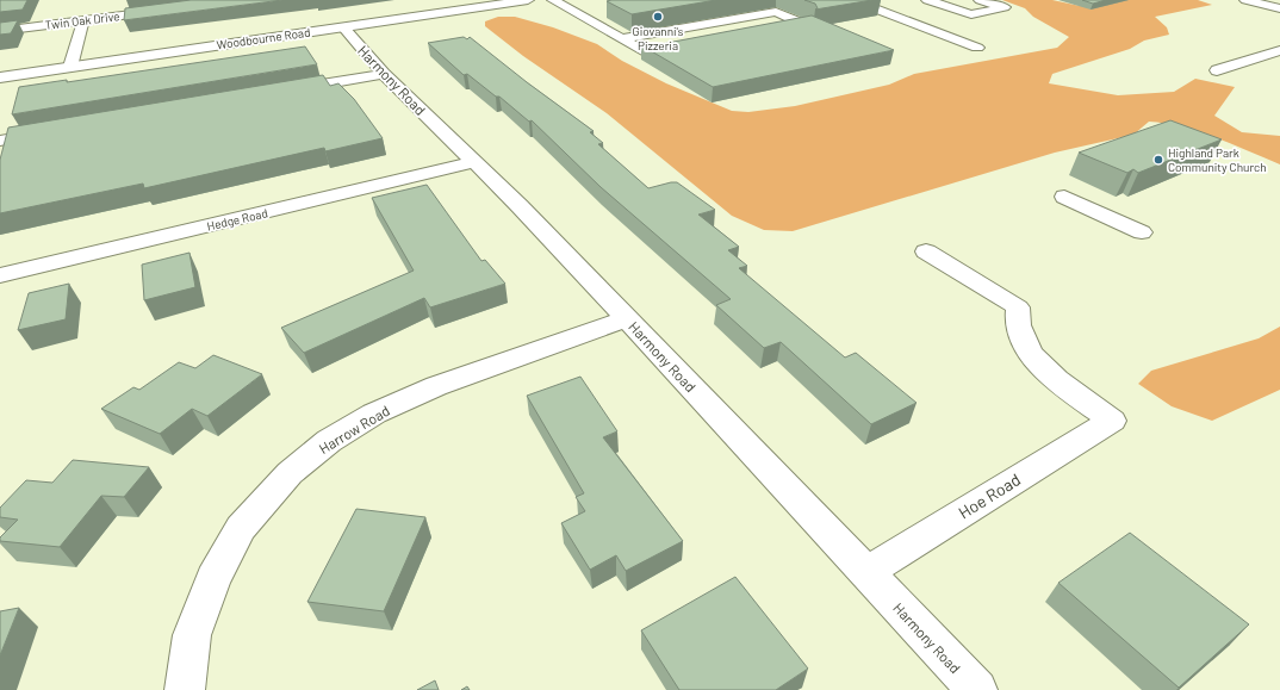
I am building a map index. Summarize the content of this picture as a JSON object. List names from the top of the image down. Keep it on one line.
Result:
{"streets":{"street":["Twin Oak Drive","Woodbourne Road","Harmony Road","Hedge Road","Harrow Road","Hoe Road"]},"crossings":[["Woodbourne Road","Harmony Road"],["Harmony Road","Hedge Road"],["Harmony Road","Harrow Road"],["Harmony Road","Hoe Road"]],"places":["Giovanni's Pizzeria","Highland Park Community Church"]}
